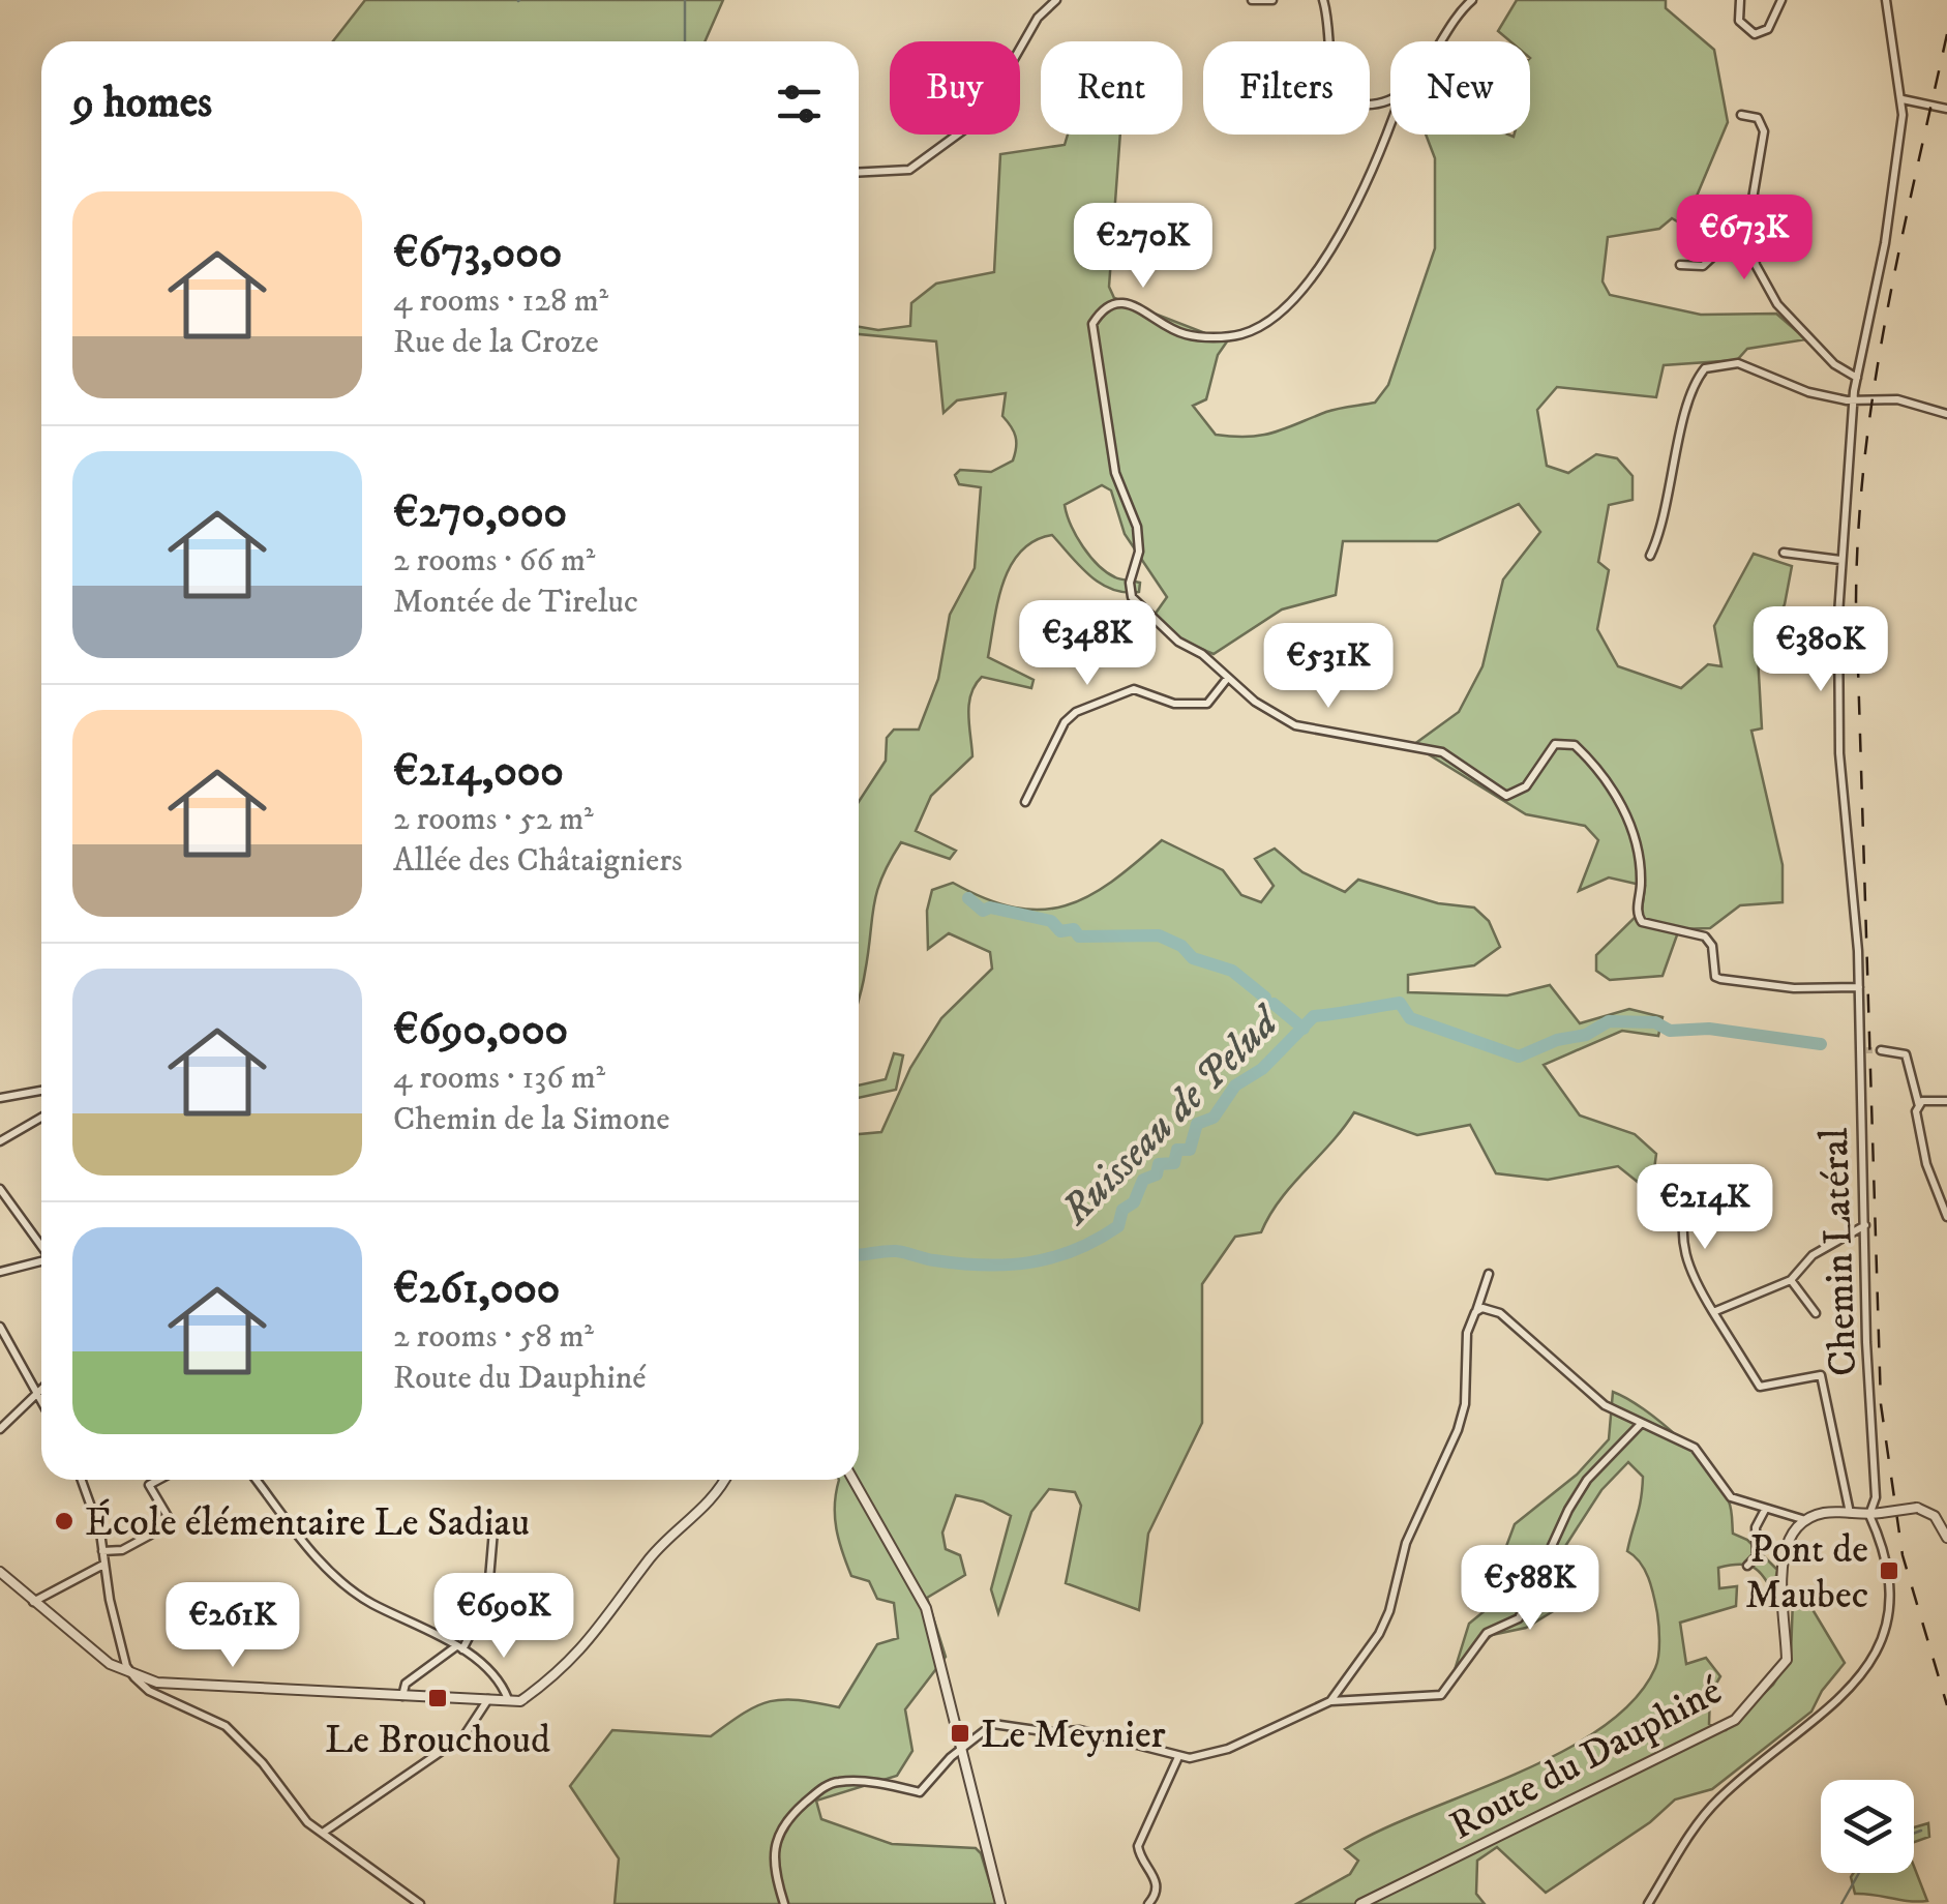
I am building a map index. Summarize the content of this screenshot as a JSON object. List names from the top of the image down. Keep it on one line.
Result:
{"streets":{"street":["Chemin Latéral","Route du Dauphiné"]},"water":["Ruisseau de Pelud"],"places":{"other":["École élémentaire Le Sadiau"],"transit":["Pont de Maubec","Le Brouchoud","Le Meynier"]},"page":{"chip":["Buy","Rent","Filters","New"],"heading":"9 homes","list":[{"name":"€673,000","note":"4 rooms · 128 m² · Rue de la Croze"},{"name":"€270,000","note":"2 rooms · 66 m² · Montée de Tireluc"},{"name":"€214,000","note":"2 rooms · 52 m² · Allée des Châtaigniers"},{"name":"€690,000","note":"4 rooms · 136 m² · Chemin de la Simone"},{"name":"€261,000","note":"2 rooms · 58 m² · Route du Dauphiné"}],"price":["€673K","€270K","€348K","€380K","€531K","€214K","€588K","€690K","€261K"]}}
